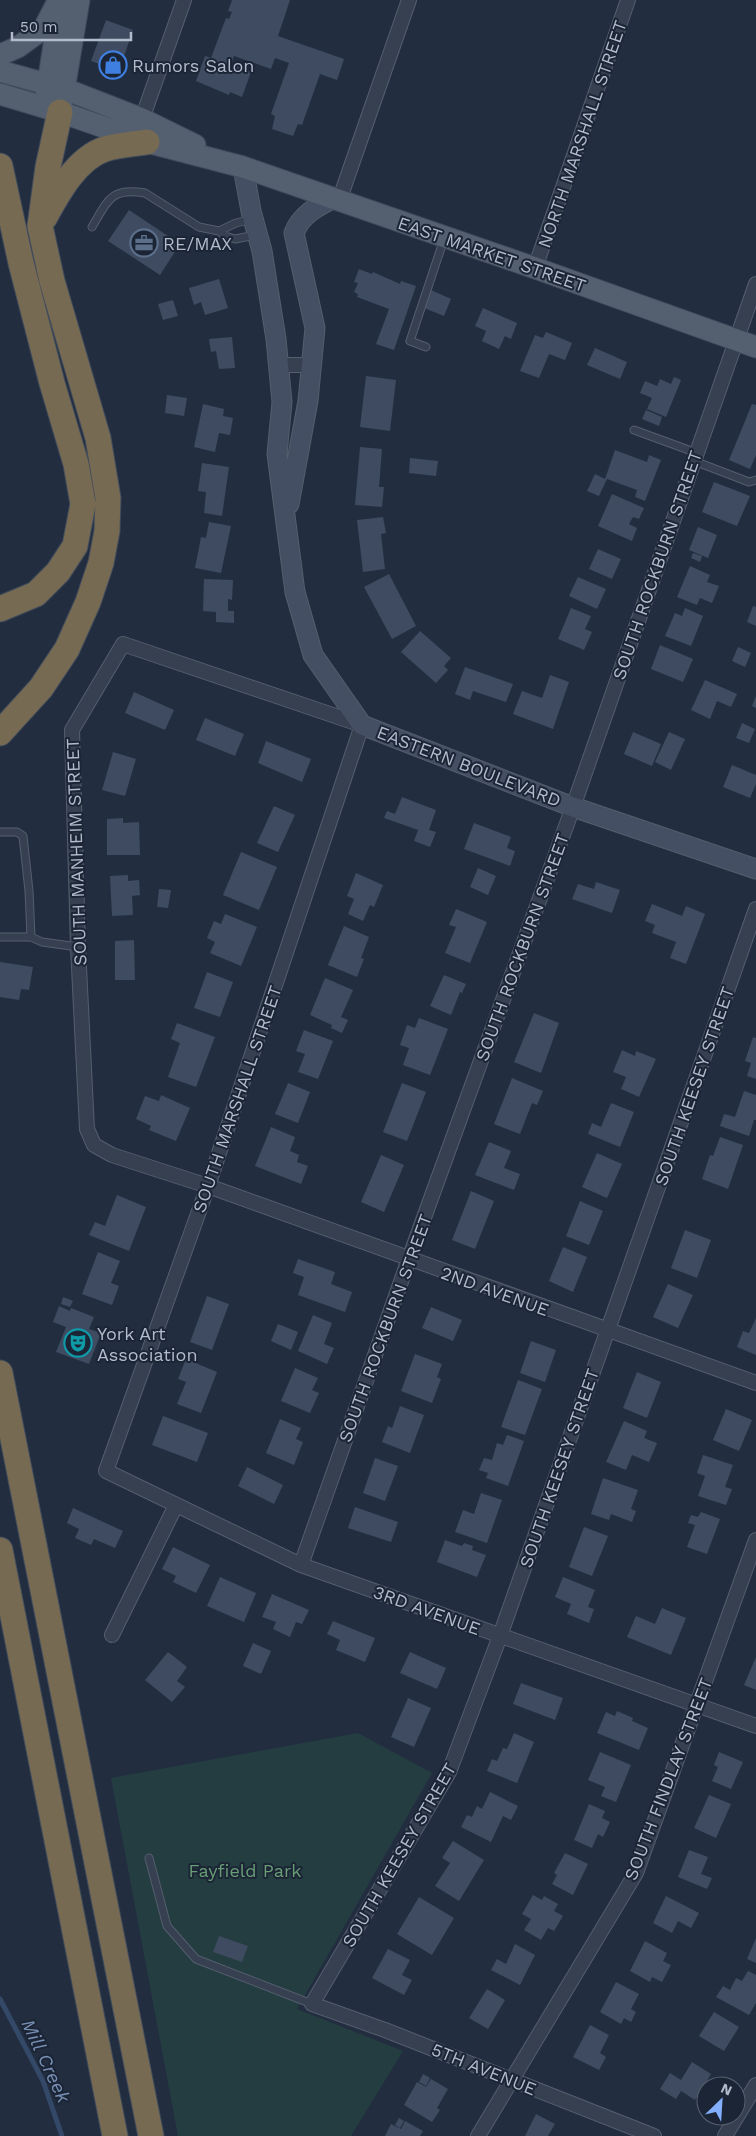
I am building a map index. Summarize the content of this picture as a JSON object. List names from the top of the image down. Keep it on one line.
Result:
{"streets":{"main road":["EAST MARKET STREET"],"street":["NORTH MARSHALL STREET","SOUTH ROCKBURN STREET","EASTERN BOULEVARD","SOUTH MANHEIM STREET","SOUTH KEESEY STREET","SOUTH MARSHALL STREET","2ND AVENUE","3RD AVENUE","SOUTH FINDLAY STREET","5TH AVENUE"]},"crossings":[["NORTH MARSHALL STREET","EAST MARKET STREET"],["EAST MARKET STREET","SOUTH ROCKBURN STREET"],["EAST MARKET STREET","EASTERN BOULEVARD"],["SOUTH ROCKBURN STREET","EASTERN BOULEVARD"],["SOUTH ROCKBURN STREET","2ND AVENUE"],["SOUTH ROCKBURN STREET","3RD AVENUE"],["EASTERN BOULEVARD","SOUTH MANHEIM STREET"],["EASTERN BOULEVARD","SOUTH MARSHALL STREET"],["SOUTH MANHEIM STREET","SOUTH MARSHALL STREET"],["SOUTH MANHEIM STREET","2ND AVENUE"],["SOUTH KEESEY STREET","2ND AVENUE"],["SOUTH KEESEY STREET","3RD AVENUE"],["SOUTH KEESEY STREET","5TH AVENUE"],["SOUTH MARSHALL STREET","2ND AVENUE"],["SOUTH MARSHALL STREET","3RD AVENUE"],["3RD AVENUE","SOUTH FINDLAY STREET"],["SOUTH FINDLAY STREET","5TH AVENUE"]],"water":["Mill Creek"],"parks":["Fayfield Park"],"places":{"shop":["Rumors Salon"],"office":["RE/MAX"],"theatre":["York Art Association"]},"scale_bar":"50 m","north":"top right"}
